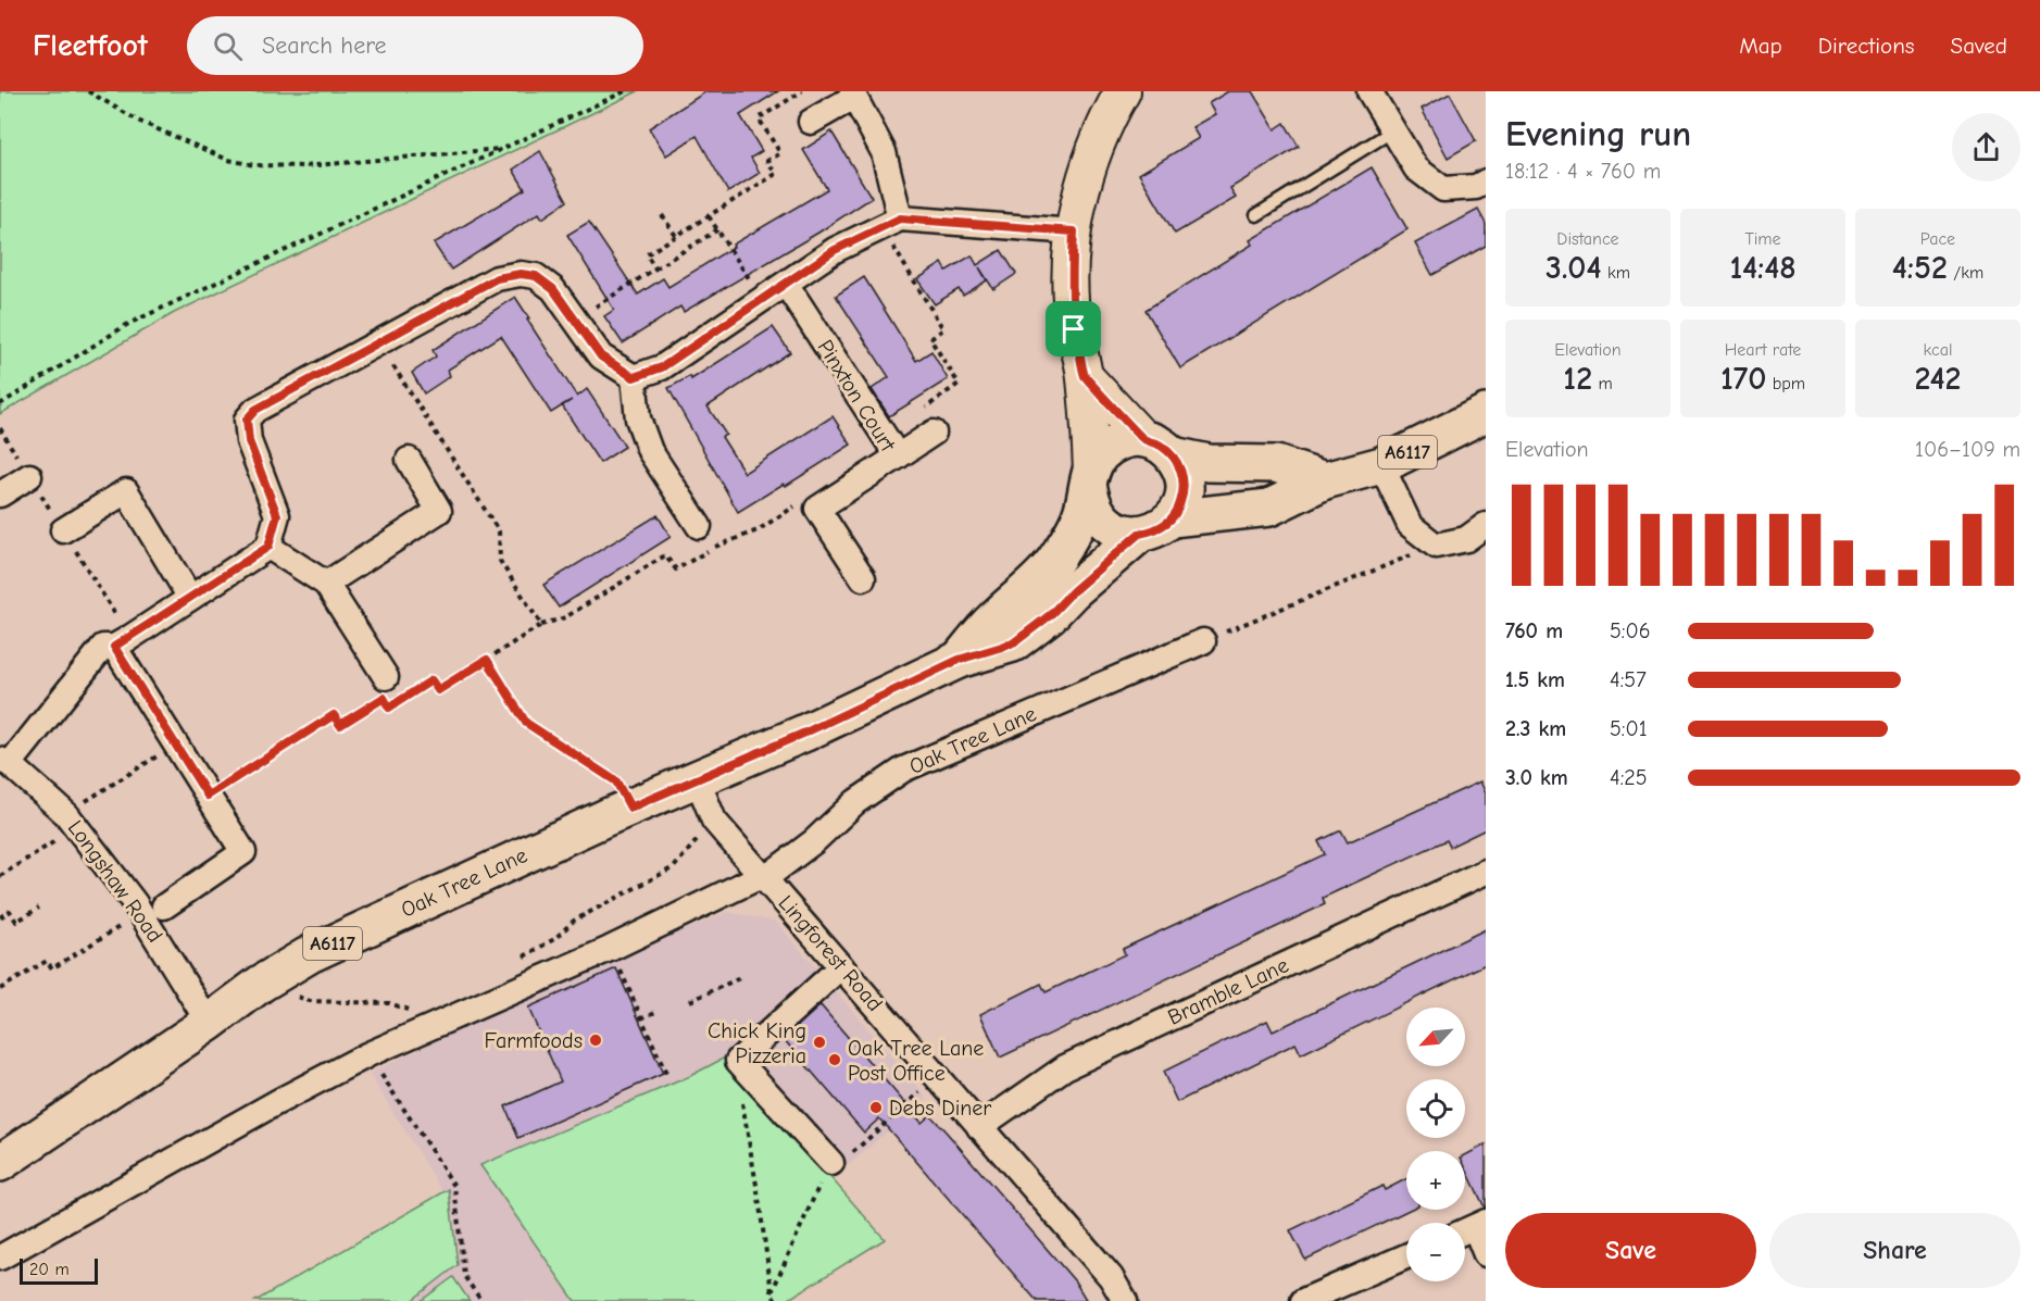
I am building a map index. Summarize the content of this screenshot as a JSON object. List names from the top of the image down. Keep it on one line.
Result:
{"streets":{"main road":["A6117","Oak Tree Lane"],"street":["Pinxton Court","Longshaw Road","Lingforest Road","Bramble Lane"]},"crossings":[["Oak Tree Lane","Longshaw Road"],["Oak Tree Lane","Lingforest Road"],["Lingforest Road","Bramble Lane"]],"places":["Farmfoods","Chick King Pizzeria","Oak Tree Lane Post Office","Debs Diner"],"scale_bar":"20 m","north":"bottom left","page":{"header":"Fleetfoot","search":"Search here","nav":["Map","Directions","Saved"],"heading":["Evening run","18:12 · 4 × 760 m"],"stats":[["Distance","3.04 km"],["Time","14:48"],["Pace","4:52 /km"],["Elevation","12 m"],["Heart rate","170 bpm"],["kcal","242"]],"chart":["Elevation","106–109 m"],"list":[{"name":"760 m","note":"5:06"},{"name":"1.5 km","note":"4:57"},{"name":"2.3 km","note":"5:01"},{"name":"3.0 km","note":"4:25"}],"map_buttons":["+","−"],"buttons":["Save","Share"],"scale":"20 m"}}
